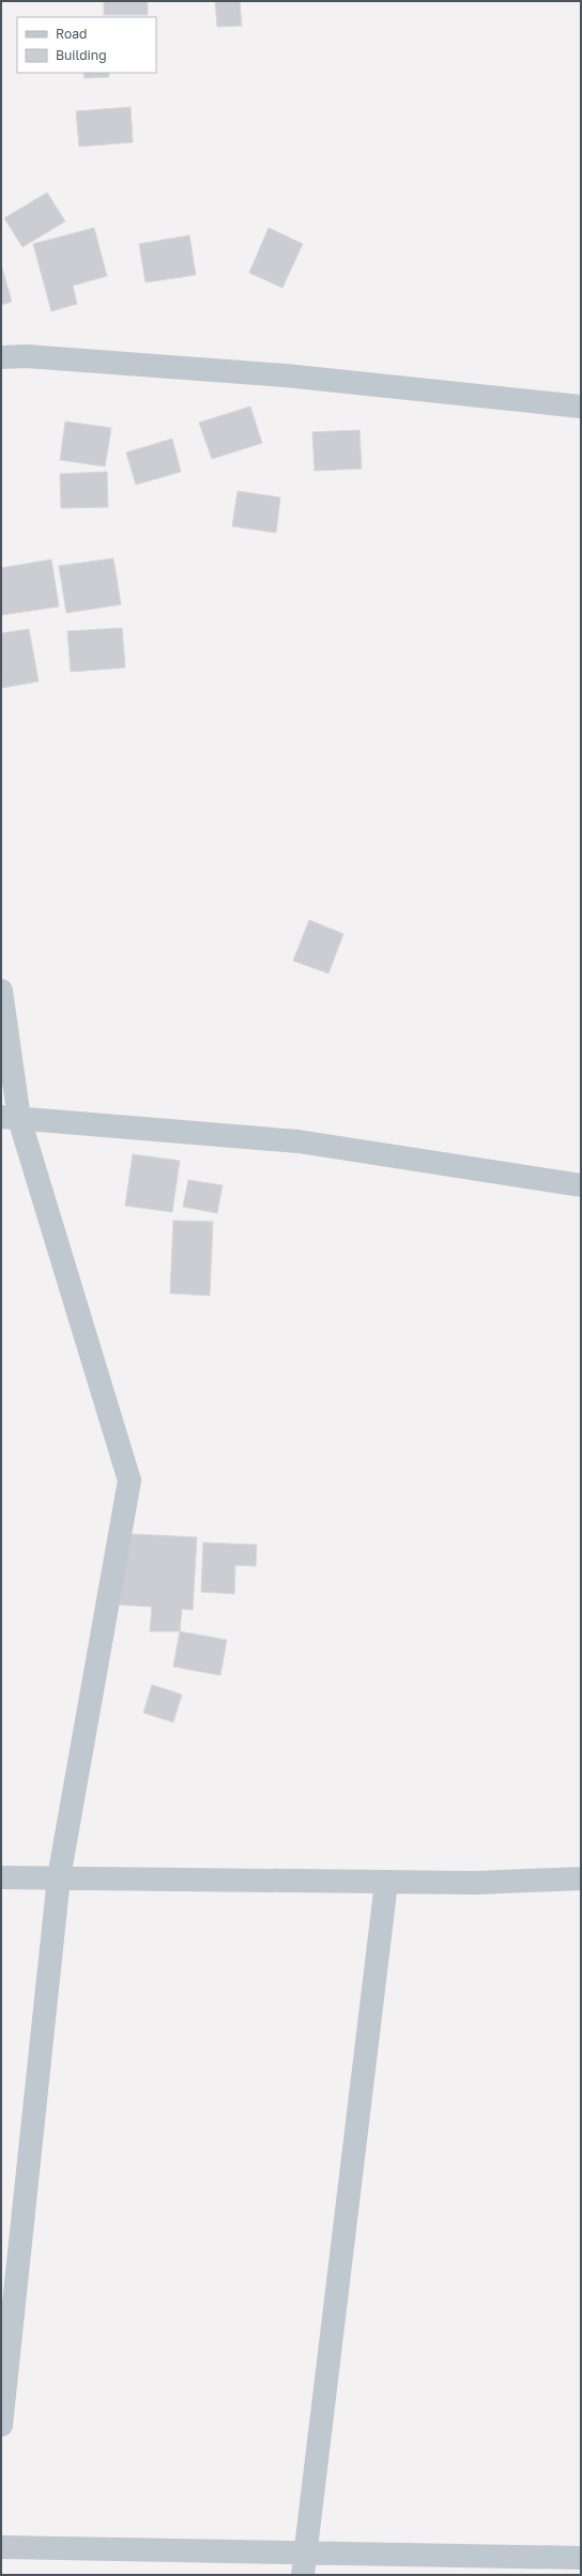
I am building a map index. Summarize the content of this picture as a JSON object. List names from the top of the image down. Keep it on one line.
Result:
{"legend":["Road","Building"]}
